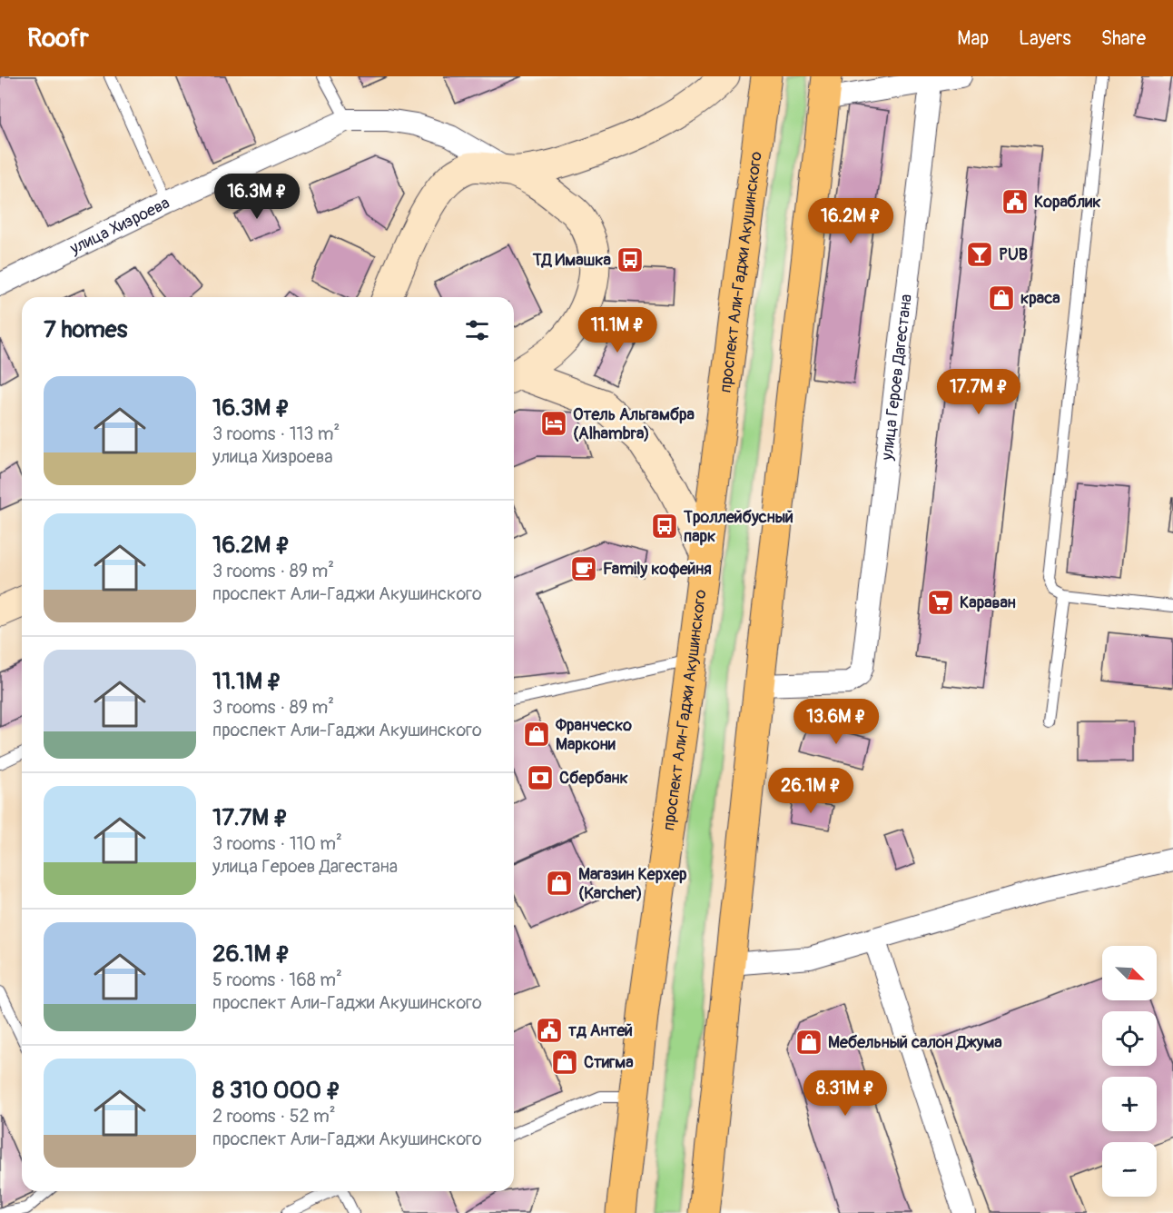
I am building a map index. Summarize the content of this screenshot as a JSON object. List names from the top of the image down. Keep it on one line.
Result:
{"streets":{"main road":["проспект Али-Гаджи Акушинского"],"street":["улица Хизроева","улица Героев Дагестана"]},"places":{"public building":["Кораблик","тд Антей"],"bar":["PUB"],"bus stop":["ТД Имашка","Троллейбусный парк"],"shop":["краса","Франческо Маркони","Магазин Керхер (Karcher)","Мебельный салон Джума","Стигма"],"hotel":["Отель Альгамбра (Alhambra)"],"cafe":["Family кофейня"],"supermarket":["Караван"],"bank":["Сбербанк"]},"north":"bottom right","page":{"header":"Roofr","nav":["Map","Layers","Share"],"price":["16.3M ₽","16.2M ₽","11.1M ₽","17.7M ₽","13.6M ₽","26.1M ₽","8.31M ₽"],"heading":"7 homes","list":[{"name":"16.3M ₽","note":"3 rooms · 113 m² · улица Хизроева"},{"name":"16.2M ₽","note":"3 rooms · 89 m² · проспект Али-Гаджи Акушинского"},{"name":"11.1M ₽","note":"3 rooms · 89 m² · проспект Али-Гаджи Акушинского"},{"name":"17.7M ₽","note":"3 rooms · 110 m² · улица Героев Дагестана"},{"name":"26.1M ₽","note":"5 rooms · 168 m² · проспект Али-Гаджи Акушинского"},{"name":"8 310 000 ₽","note":"2 rooms · 52 m² · проспект Али-Гаджи Акушинского"}],"map_buttons":["+","−"]}}
